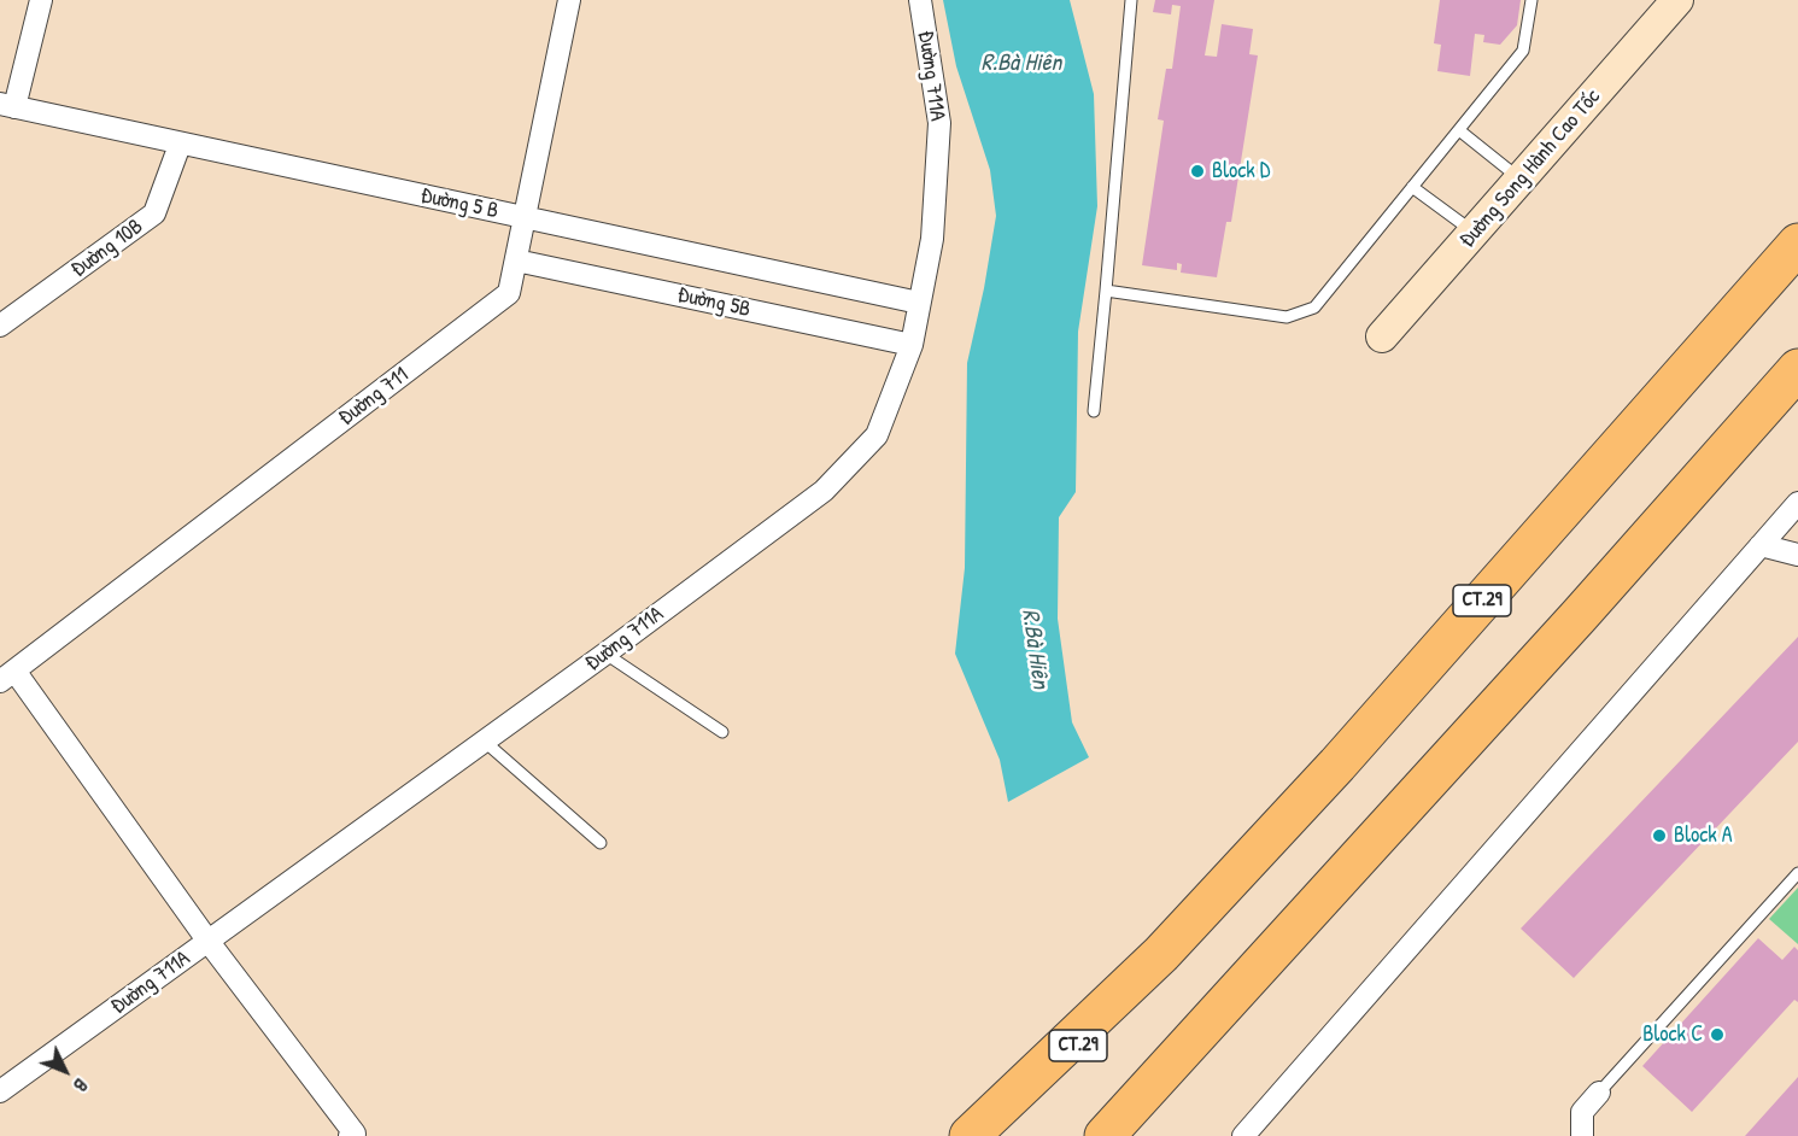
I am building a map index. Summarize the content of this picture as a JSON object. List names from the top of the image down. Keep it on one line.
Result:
{"streets":{"highway":["CT.29"],"main road":["Đường Song Hành Cao Tốc"],"street":["Đường 711A","Đường 5 B","Đường 10B","Đường 5B","Đường 711"]},"crossings":[["Đường 711A","Đường 5 B"],["Đường 711A","Đường 5B"],["Đường 5 B","Đường 10B"],["Đường 5 B","Đường 711"],["Đường 5B","Đường 711"]],"water":["R.Bà Hiên"],"places":["Block D","Block A","Block C"],"north":"bottom right"}
